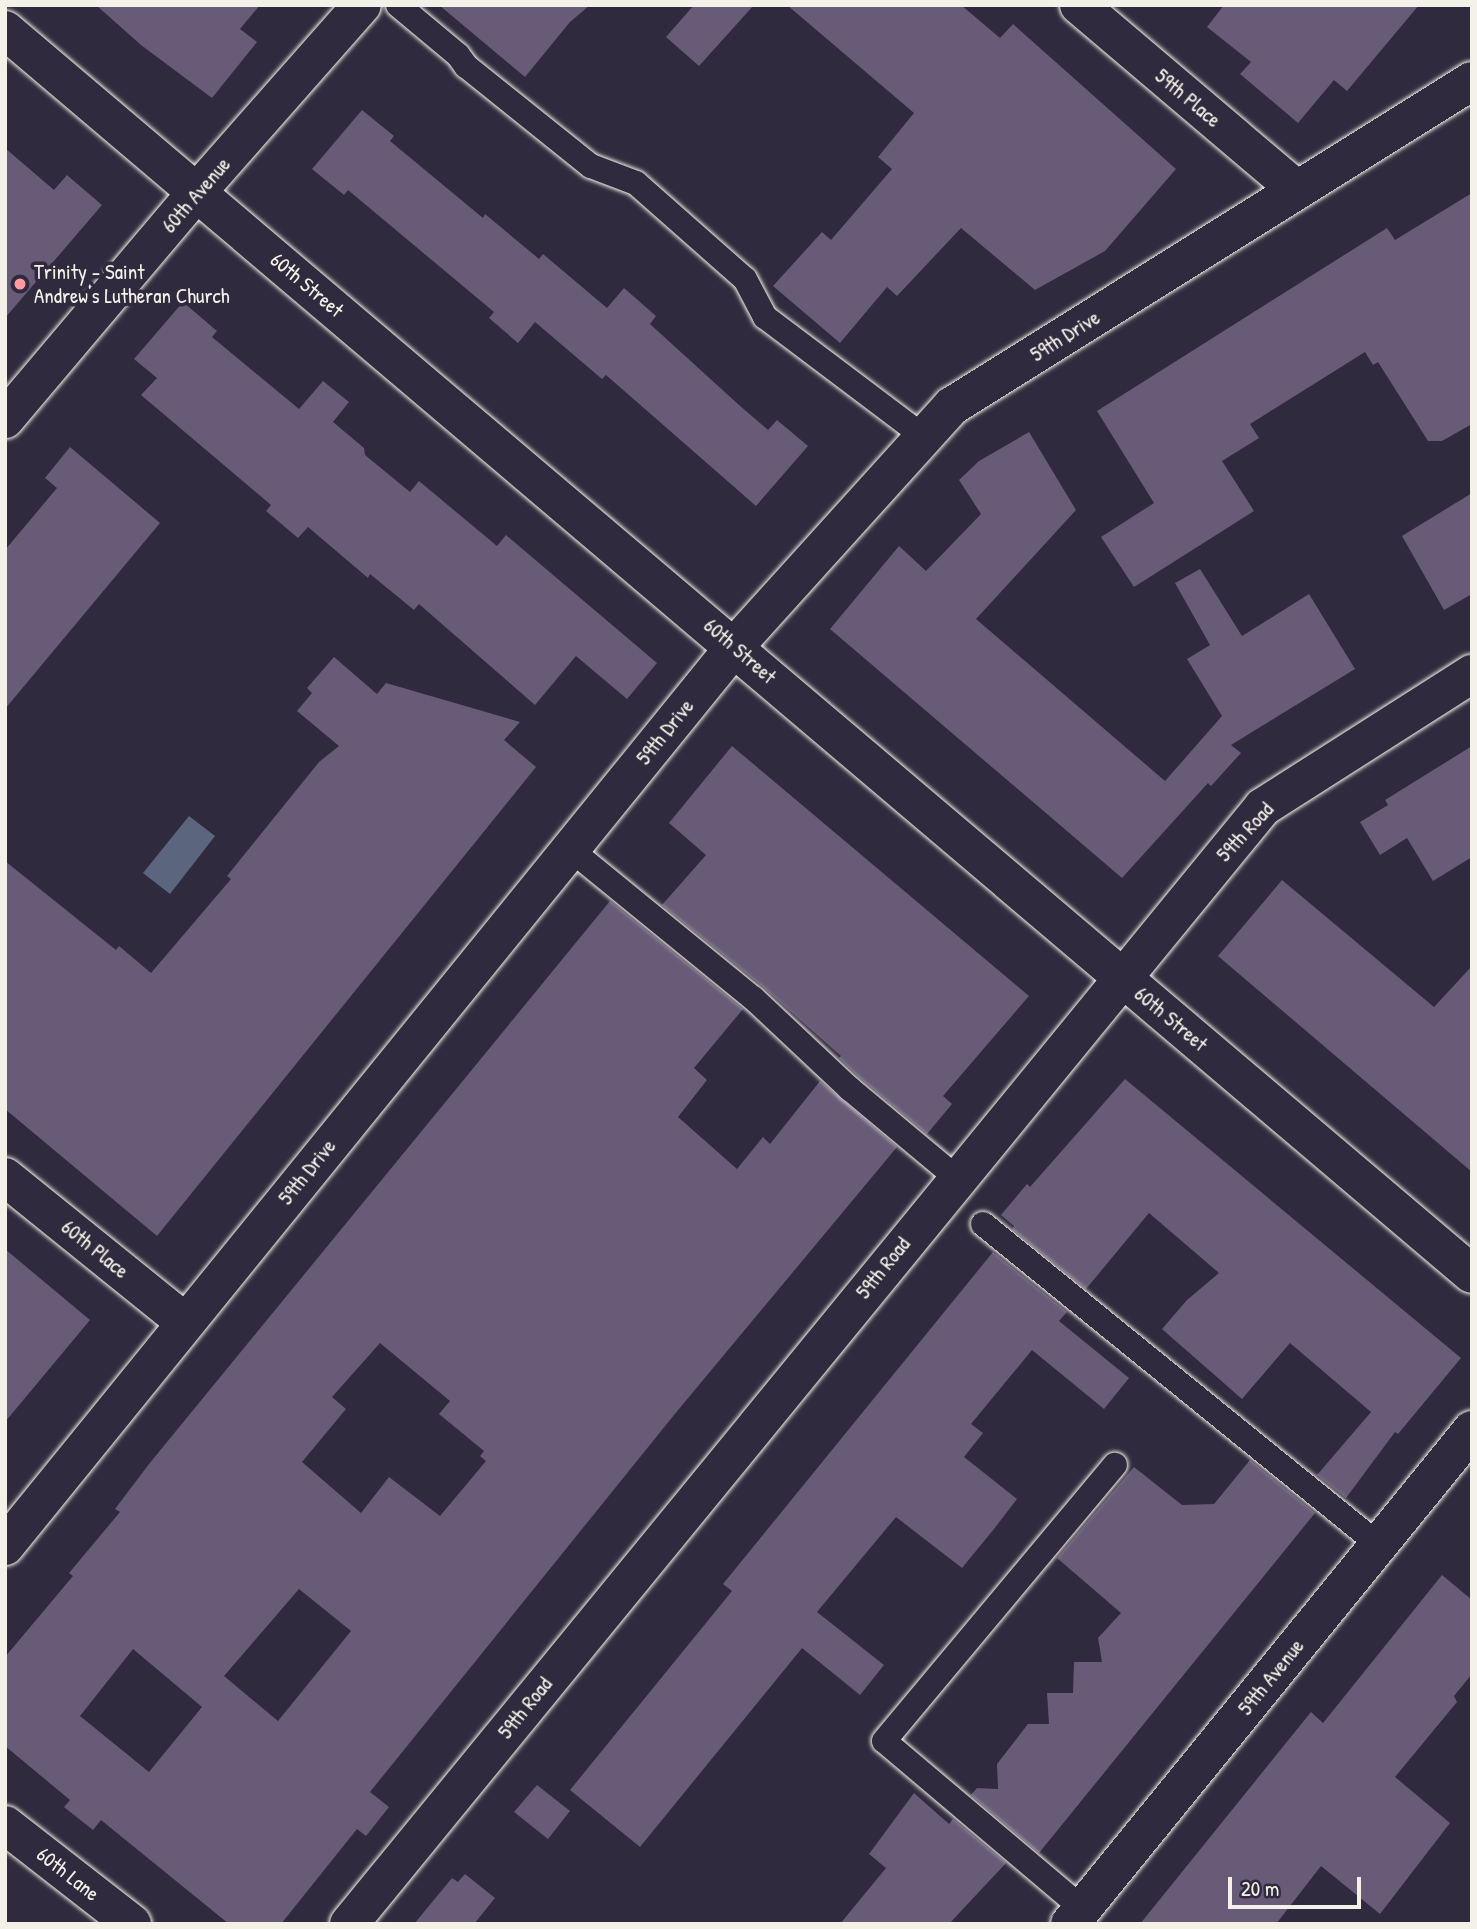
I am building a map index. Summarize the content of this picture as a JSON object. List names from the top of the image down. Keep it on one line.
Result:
{"streets":{"street":["59th Place","60th Avenue","60th Street","59th Drive","59th Road","60th Place","59th Avenue","60th Lane"]},"crossings":[["59th Place","59th Drive"],["60th Avenue","60th Street"],["60th Street","59th Drive"],["60th Street","59th Road"],["59th Drive","60th Place"]],"places":["Trinity - Saint Andrew's Lutheran Church"],"scale_bar":"20 m"}
